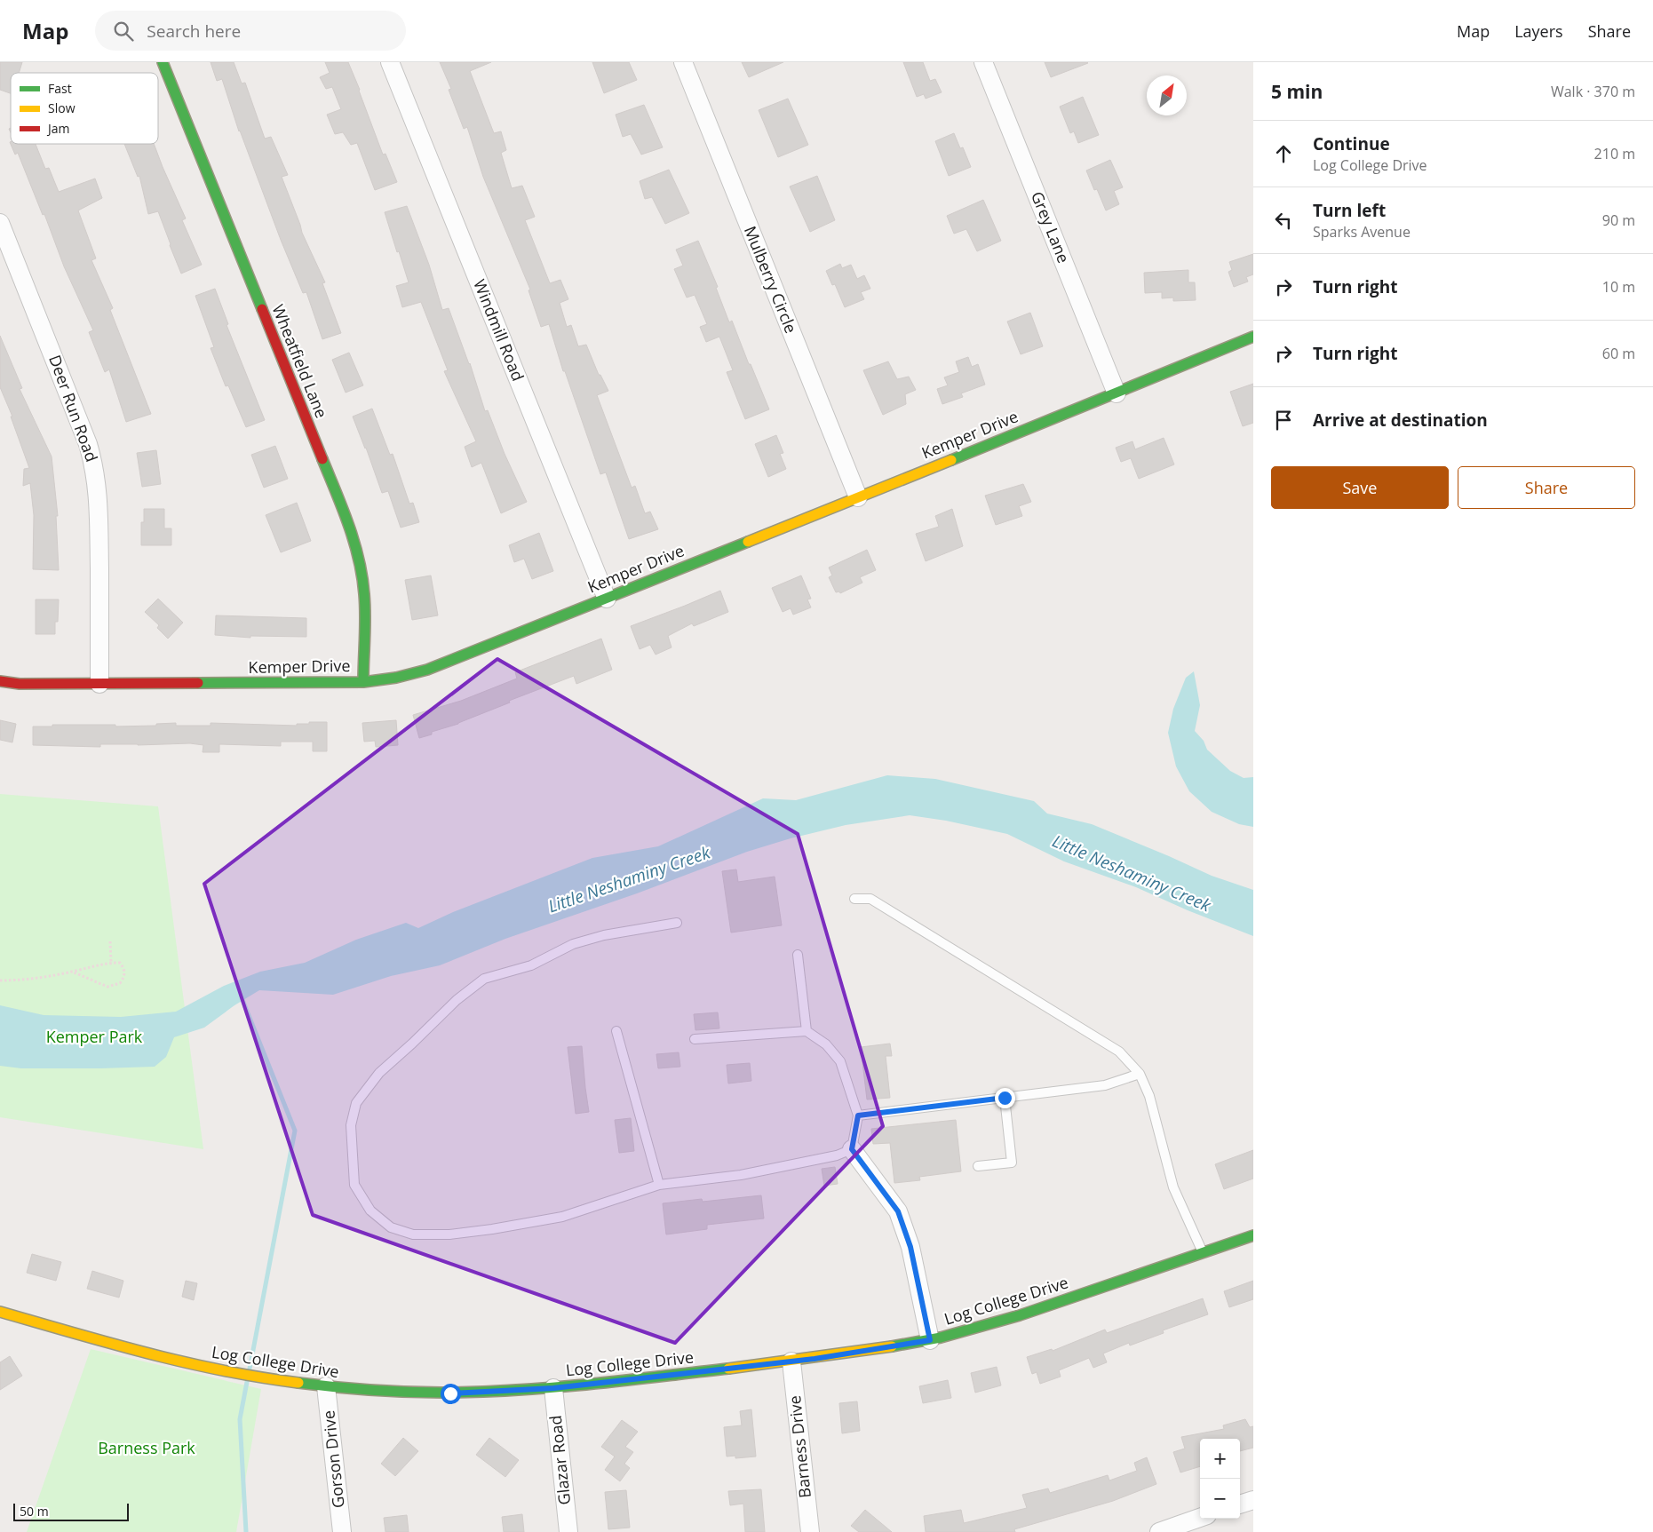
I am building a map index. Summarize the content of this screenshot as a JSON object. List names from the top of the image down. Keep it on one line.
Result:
{"streets":{"street":["Grey Lane","Mulberry Circle","Windmill Road","Wheatfield Lane","Deer Run Road","Kemper Drive","Log College Drive","Barness Drive","Gorson Drive","Glazar Road"]},"crossings":[["Grey Lane","Kemper Drive"],["Mulberry Circle","Kemper Drive"],["Windmill Road","Kemper Drive"],["Wheatfield Lane","Kemper Drive"],["Deer Run Road","Kemper Drive"],["Log College Drive","Barness Drive"],["Log College Drive","Gorson Drive"],["Log College Drive","Glazar Road"]],"water":["Little Neshaminy Creek"],"parks":["Kemper Park","Barness Park"],"legend":["Fast","Slow","Jam"],"scale_bar":"50 m","north":"top right","page":{"header":"Map","search":"Search here","nav":["Map","Layers","Share"],"heading":["5 min","Walk · 370 m"],"list":[["Continue","Log College Drive","210 m"],["Turn left","Sparks Avenue","90 m"],["Turn right","10 m"],["Turn right","60 m"],"Arrive at destination"],"buttons":["Save","Share"],"map_buttons":["+","−"],"scale":"50 m"}}
